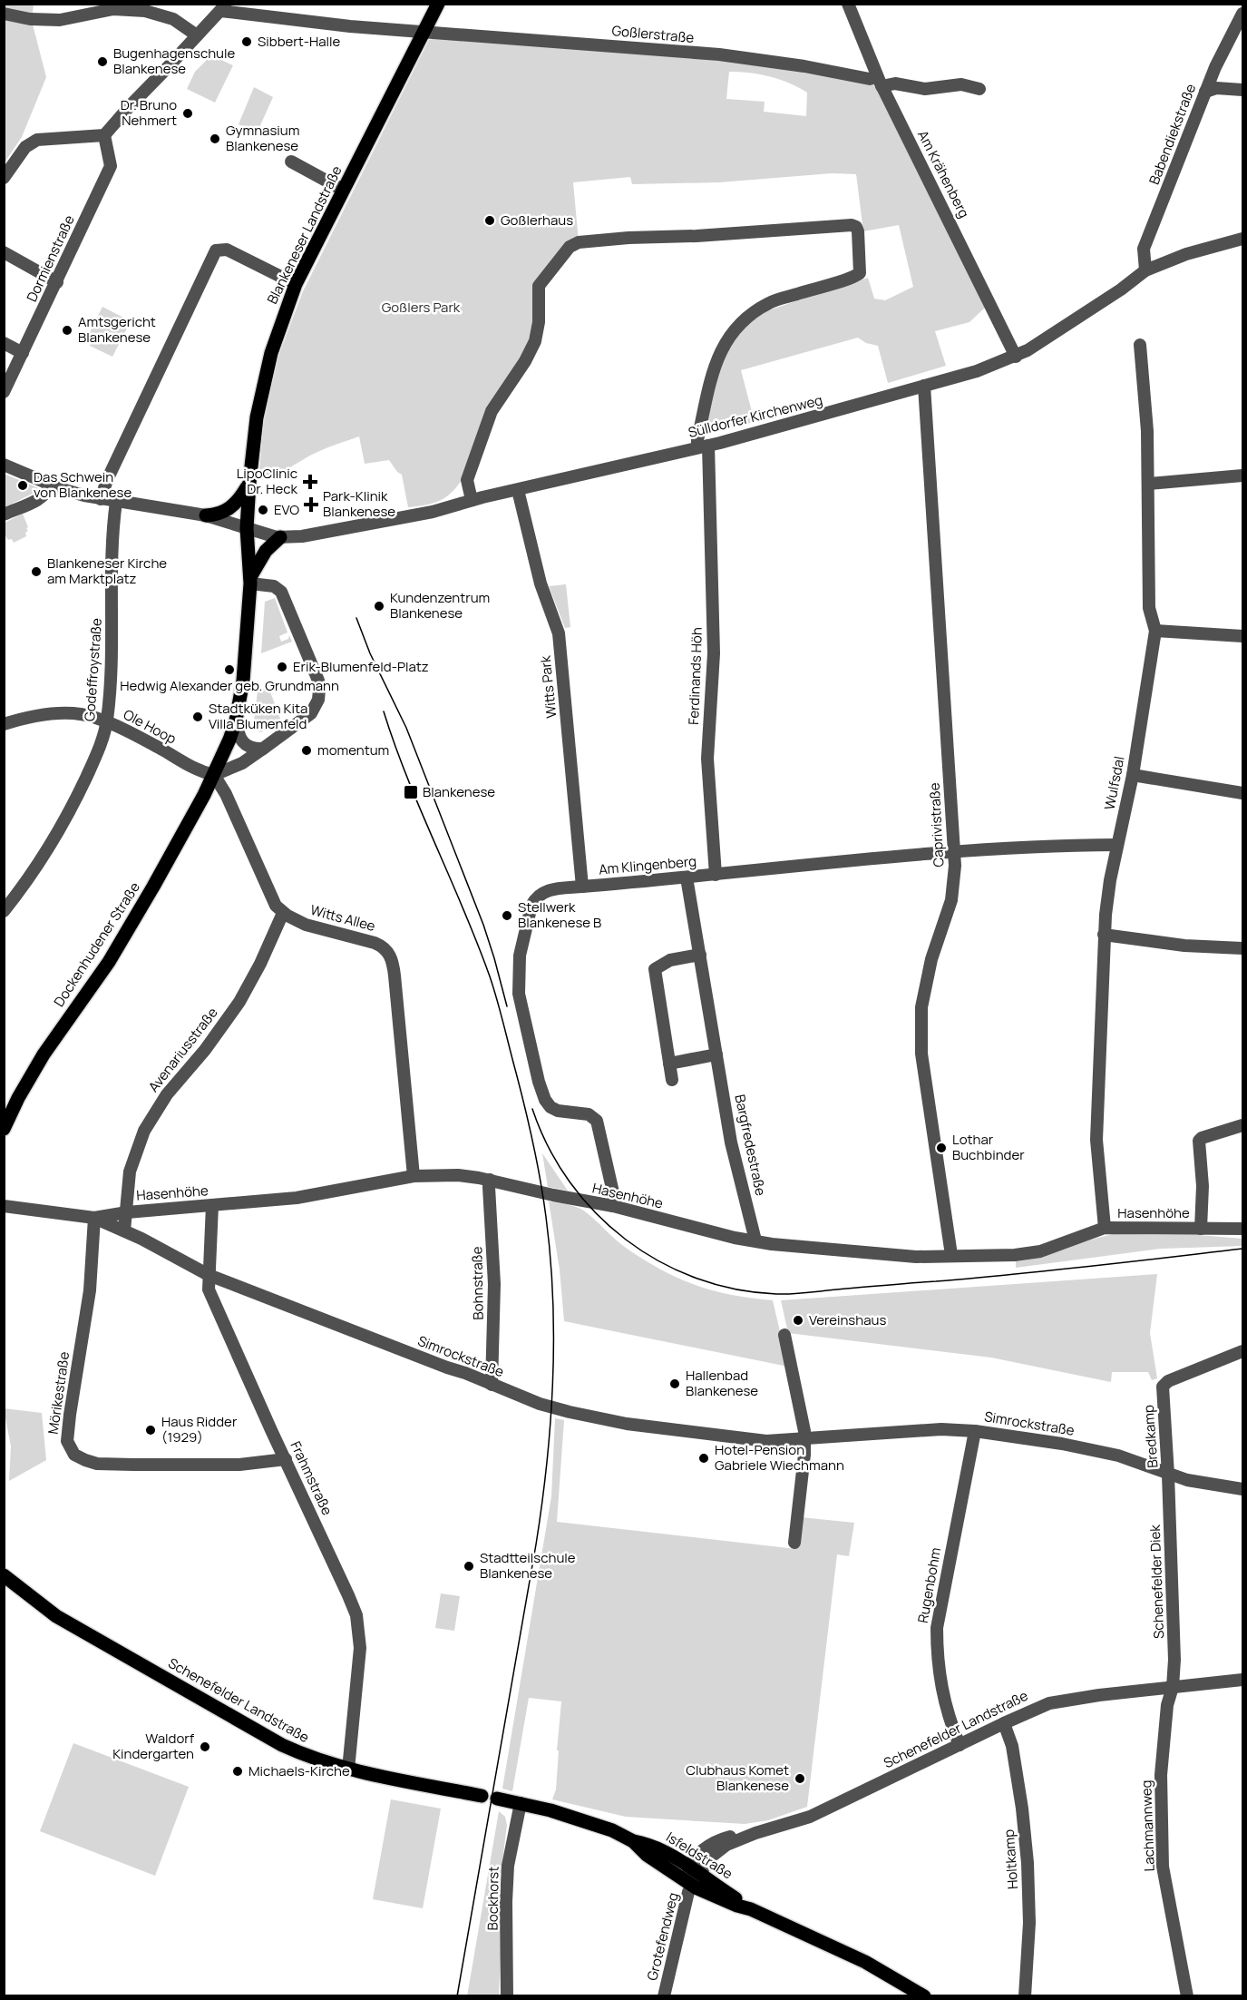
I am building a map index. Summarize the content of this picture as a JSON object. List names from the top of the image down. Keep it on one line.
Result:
{"streets":{"main road":["Blankeneser Landstraße","Dockenhudener Straße","Schenefelder Landstraße","Isfeldstraße"],"street":["Goßlerstraße","Babendiekstraße","Am Krähenberg","Dormienstraße","Sülldorfer Kirchenweg","Godeffroystraße","Ferdinands Höh","Witts Park","Ole Hoop","Wulfsdal","Caprivistraße","Am Klingenberg","Witts Allee","Avenariusstraße","Bargfredestraße","Hasenhöhe","Bohnstraße","Simrockstraße","Mörikestraße","Bredkamp","Frahmstraße","Schenefelder Diek","Rugenbohm","Lachmannweg","Holtkamp","Bockhorst","Grotefendweg"]},"crossings":[["Goßlerstraße","Am Krähenberg"],["Goßlerstraße","Blankeneser Landstraße"],["Babendiekstraße","Sülldorfer Kirchenweg"],["Am Krähenberg","Sülldorfer Kirchenweg"],["Blankeneser Landstraße","Sülldorfer Kirchenweg"],["Sülldorfer Kirchenweg","Godeffroystraße"],["Sülldorfer Kirchenweg","Ferdinands Höh"],["Sülldorfer Kirchenweg","Witts Park"],["Sülldorfer Kirchenweg","Caprivistraße"],["Godeffroystraße","Ole Hoop"],["Ferdinands Höh","Am Klingenberg"],["Witts Park","Am Klingenberg"],["Ole Hoop","Witts Allee"],["Ole Hoop","Dockenhudener Straße"],["Wulfsdal","Am Klingenberg"],["Wulfsdal","Hasenhöhe"],["Caprivistraße","Am Klingenberg"],["Caprivistraße","Hasenhöhe"],["Am Klingenberg","Bargfredestraße"],["Am Klingenberg","Hasenhöhe"],["Witts Allee","Dockenhudener Straße"],["Witts Allee","Avenariusstraße"],["Witts Allee","Hasenhöhe"],["Avenariusstraße","Hasenhöhe"],["Bargfredestraße","Hasenhöhe"],["Hasenhöhe","Bohnstraße"],["Hasenhöhe","Simrockstraße"],["Hasenhöhe","Mörikestraße"],["Hasenhöhe","Frahmstraße"],["Bohnstraße","Simrockstraße"],["Simrockstraße","Mörikestraße"],["Simrockstraße","Bredkamp"],["Simrockstraße","Frahmstraße"],["Simrockstraße","Schenefelder Diek"],["Simrockstraße","Rugenbohm"],["Mörikestraße","Frahmstraße"],["Bredkamp","Schenefelder Diek"],["Frahmstraße","Schenefelder Landstraße"],["Schenefelder Diek","Schenefelder Landstraße"],["Schenefelder Diek","Lachmannweg"],["Rugenbohm","Schenefelder Landstraße"],["Schenefelder Landstraße","Lachmannweg"],["Schenefelder Landstraße","Isfeldstraße"],["Schenefelder Landstraße","Holtkamp"],["Schenefelder Landstraße","Grotefendweg"],["Isfeldstraße","Bockhorst"],["Isfeldstraße","Grotefendweg"]],"parks":["Goßlers Park"],"places":{"other":["Sibbert-Halle","Bugenhagenschule Blankenese","Dr. Bruno Nehmert","Gymnasium Blankenese","Goßlerhaus","Amtsgericht Blankenese","Das Schwein von Blankenese","EVO","Blankeneser Kirche am Marktplatz","Kundenzentrum Blankenese","Erik-Blumenfeld-Platz","Hedwig Alexander geb. Grundmann","Stadtküken Kita Villa Blumenfeld","momentum","Stellwerk Blankenese B","Lothar Buchbinder","Vereinshaus","Hallenbad Blankenese","Haus Ridder (1929)","Hotel-Pension Gabriele Wiechmann","Stadtteilschule Blankenese","Waldorf Kindergarten","Michaels-Kirche","Clubhaus Komet Blankenese"],"health":["LipoClinic Dr. Heck","Park-Klinik Blankenese"],"transit":["Blankenese"]}}
